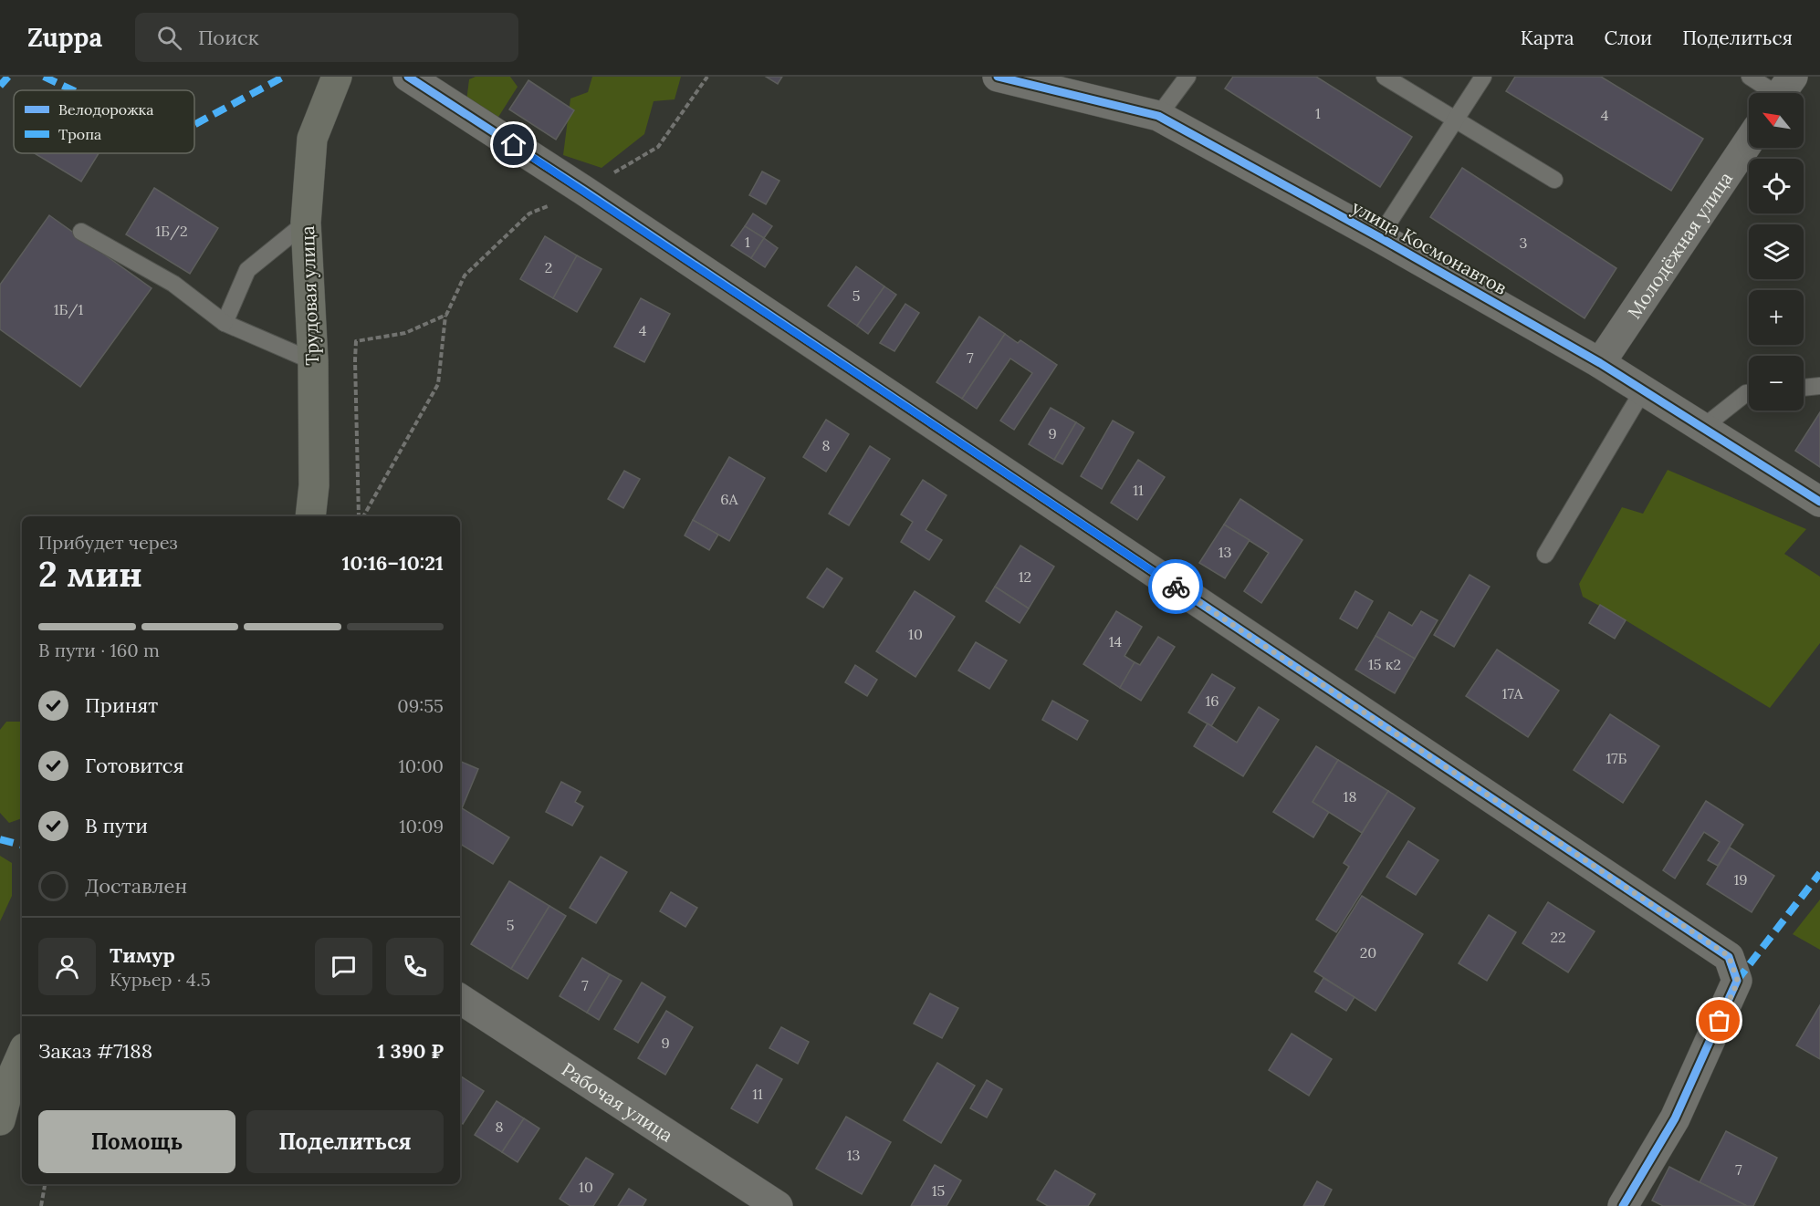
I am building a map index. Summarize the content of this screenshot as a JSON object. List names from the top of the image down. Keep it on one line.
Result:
{"streets":{"main road":["Трудовая улица"],"street":["Молодёжная улица","улица Космонавтов","Рабочая улица"]},"crossings":[["Молодёжная улица","улица Космонавтов"]],"house_numbers":["1","4","1Б/2","1","3","2","5","1Б/1","4","7","9","8","11","6А","13","12","10","14","15 к2","17А","16","17Б","18","19","5","22","20","7","9","11","8","13","7","10","15"],"legend":["Велодорожка","Тропа"],"north":"top left","page":{"header":"Zuppa","search":"Поиск","nav":["Карта","Слои","Поделиться"],"map_buttons":["+","−"],"heading":["2 мин","Прибудет через","10:16–10:21"],"panel":["Тимур","Курьер · 4.5","Заказ #7188","1 390 ₽"],"bar":"В пути · 160 m","list":[["Принят","09:55"],["Готовится","10:00"],["В пути","10:09"],"Доставлен"],"buttons":["Помощь","Поделиться"]}}
